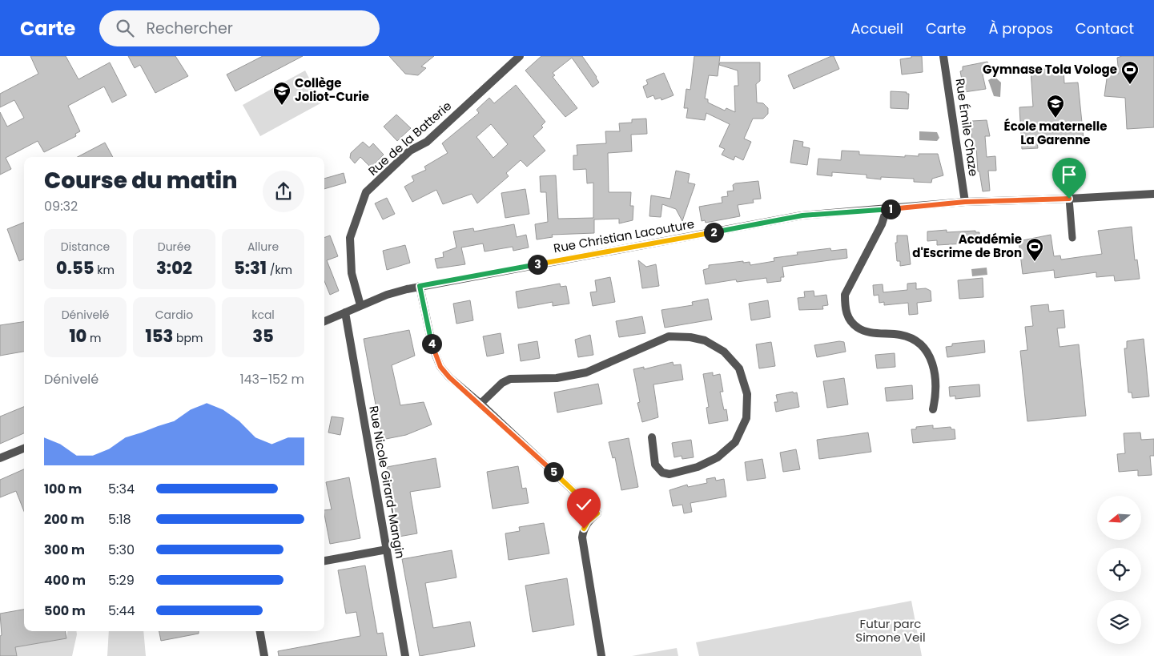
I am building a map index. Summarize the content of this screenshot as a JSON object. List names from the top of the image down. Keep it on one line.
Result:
{"streets":{"street":["Rue Émile Chaze","Rue de la Batterie","Rue Christian Lacouture","Rue Nicole Girard-Mangin"]},"crossings":[["Rue Émile Chaze","Rue Christian Lacouture"],["Rue de la Batterie","Rue Christian Lacouture"],["Rue Christian Lacouture","Rue Nicole Girard-Mangin"]],"parks":["Futur parc Simone Veil"],"places":{"sports":["Gymnase Tola Vologe","Académie d'Escrime de Bron"],"school or university":["Collège Joliot-Curie","École maternelle La Garenne"]},"north":"left","page":{"header":"Carte","search":"Rechercher","nav":["Accueil","Carte","À propos","Contact"],"heading":["Course du matin","09:32"],"pins":["1","2","3","4","5"],"stats":[["Distance","0.55 km"],["Durée","3:02"],["Allure","5:31 /km"],["Dénivelé","10 m"],["Cardio","153 bpm"],["kcal","35"]],"chart":["Dénivelé","143–152 m"],"list":[{"name":"100 m","note":"5:34"},{"name":"200 m","note":"5:18"},{"name":"300 m","note":"5:30"},{"name":"400 m","note":"5:29"},{"name":"500 m","note":"5:44"}]}}
